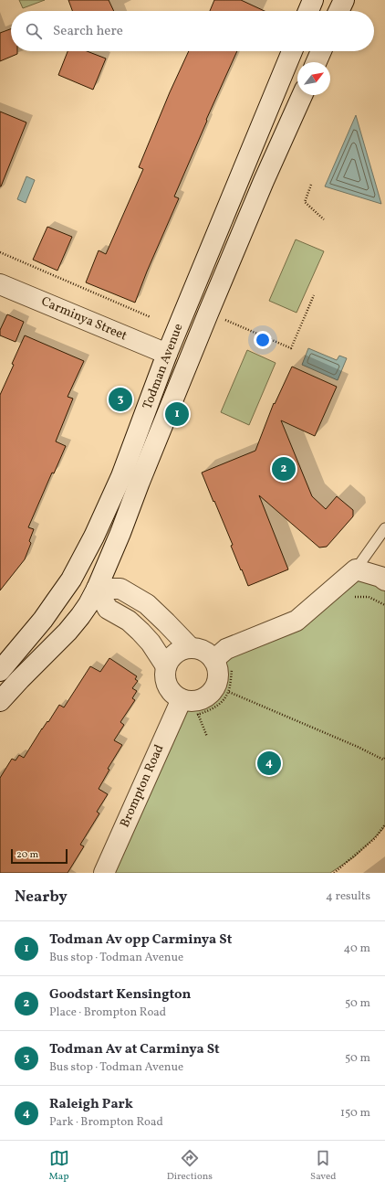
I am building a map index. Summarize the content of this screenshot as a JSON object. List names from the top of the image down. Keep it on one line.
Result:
{"streets":{"main road":["Carminya Street","Todman Avenue","Brompton Road"]},"crossings":[["Carminya Street","Todman Avenue"]],"scale_bar":"20 m","north":"top right","page":{"search":"Search here","pins":["3","1","2","4"],"scale":"20 m","heading":["Nearby","4 results"],"list":[{"mark":"1","name":"Todman Av opp Carminya St","note":"Bus stop · Todman Avenue","value":"40 m"},{"mark":"2","name":"Goodstart Kensington","note":"Place · Brompton Road","value":"50 m"},{"mark":"3","name":"Todman Av at Carminya St","note":"Bus stop · Todman Avenue","value":"50 m"},{"mark":"4","name":"Raleigh Park","note":"Park · Brompton Road","value":"150 m"}],"nav":["Map","Directions","Saved"]}}
